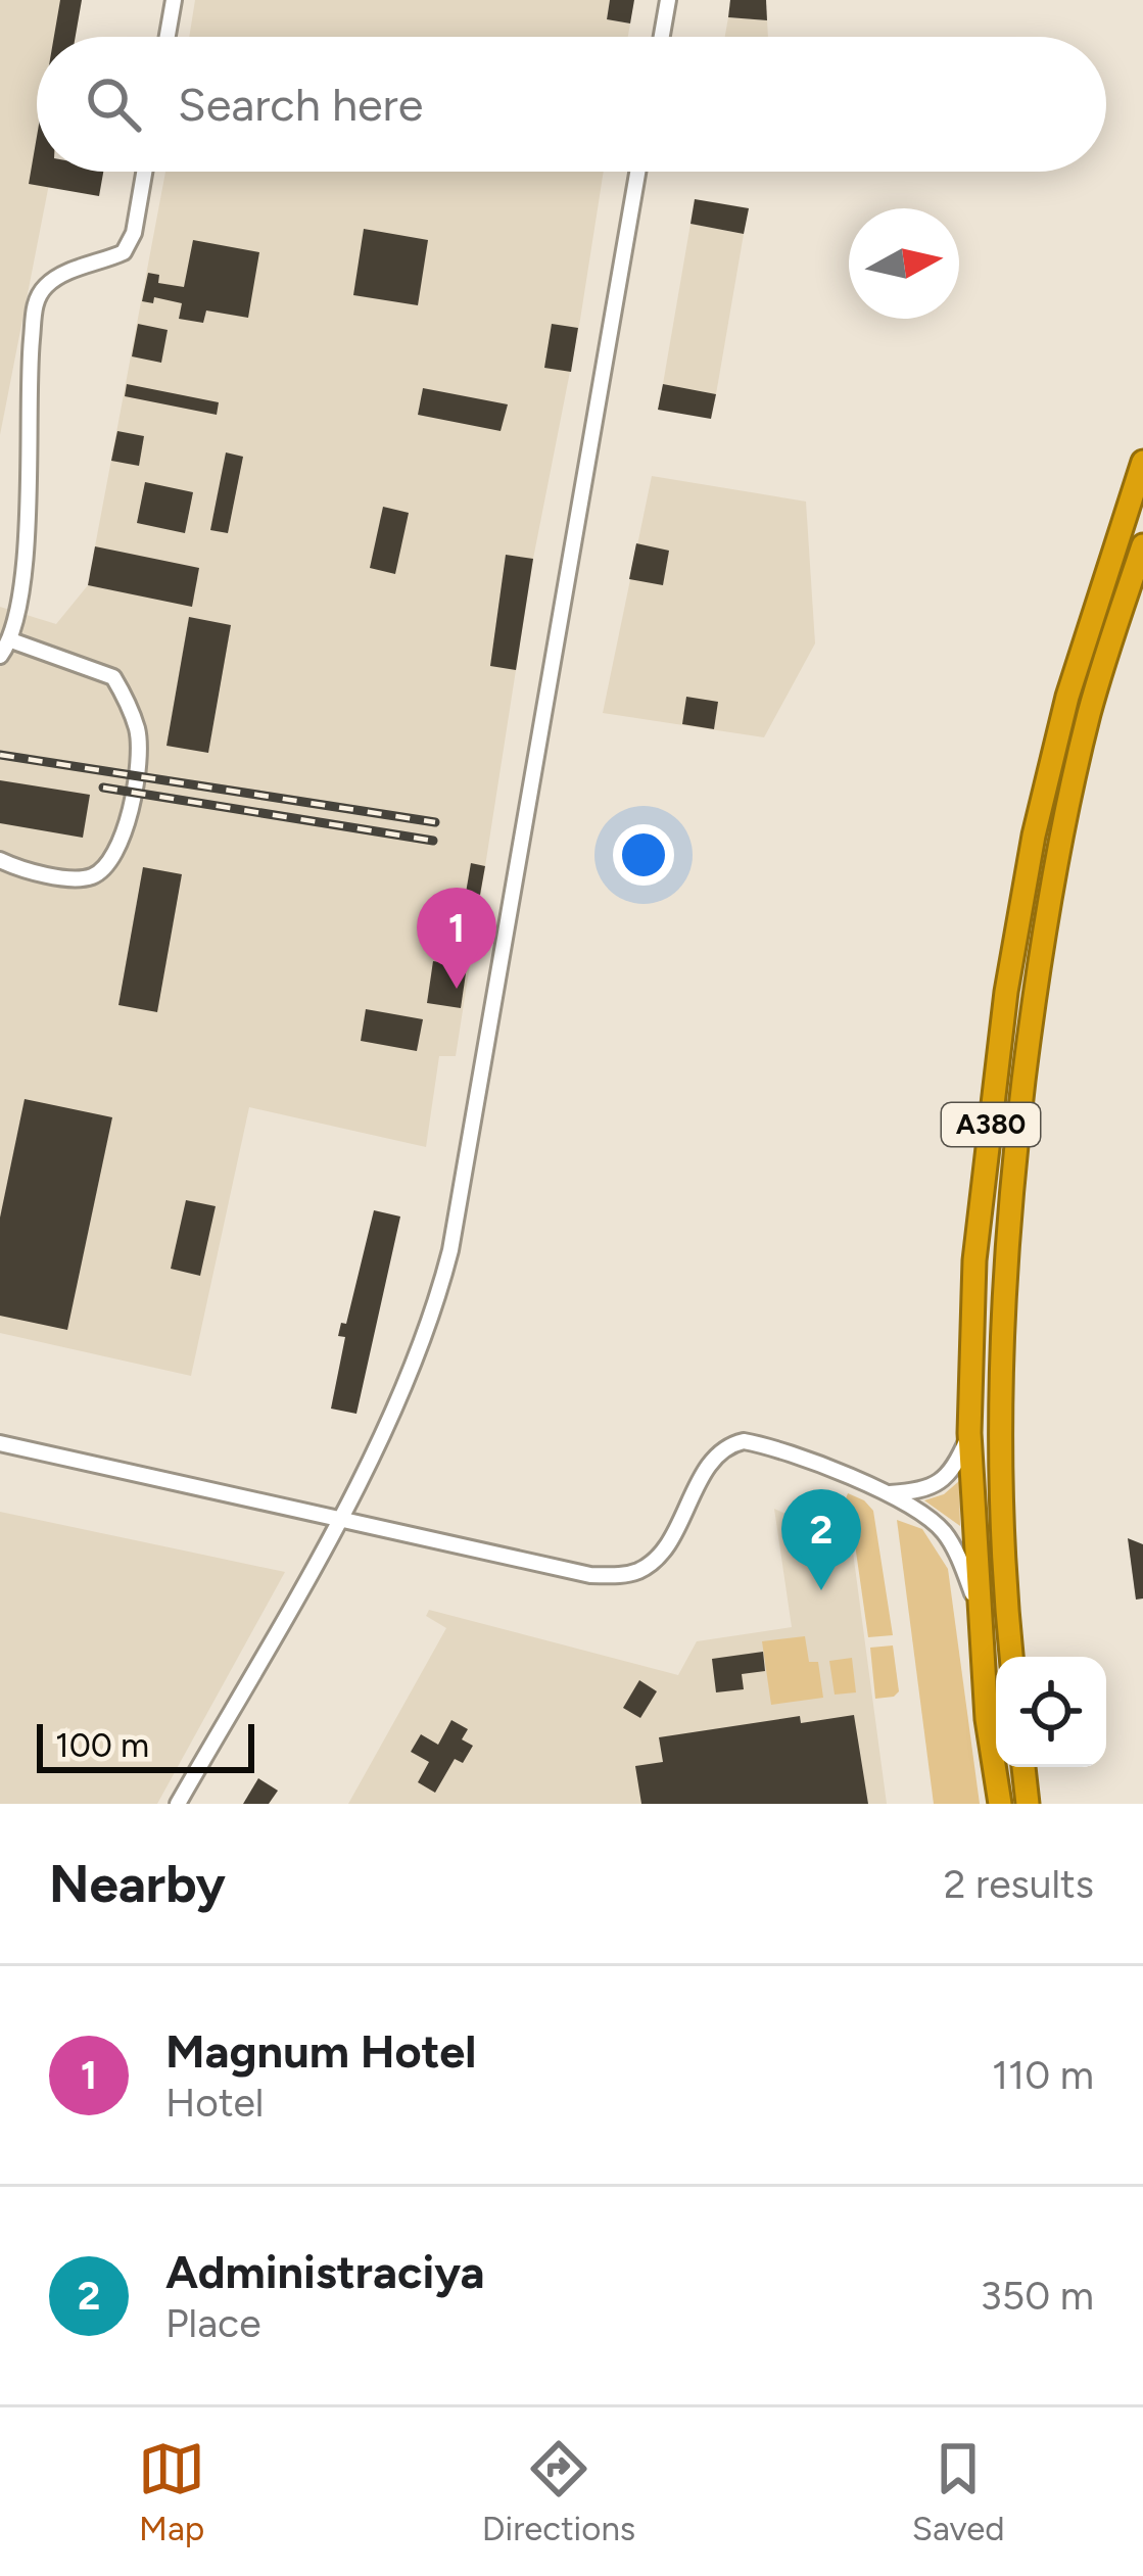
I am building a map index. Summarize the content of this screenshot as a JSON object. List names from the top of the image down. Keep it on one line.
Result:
{"streets":{"highway":["A380"]},"scale_bar":"100 m","north":"right","page":{"search":"Search here","pins":["1","2"],"scale":"100 m","heading":["Nearby","2 results"],"list":[{"mark":"1","name":"Magnum Hotel","note":"Hotel","value":"110 m"},{"mark":"2","name":"Administraciya","note":"Place","value":"350 m"}],"nav":["Map","Directions","Saved"]}}
